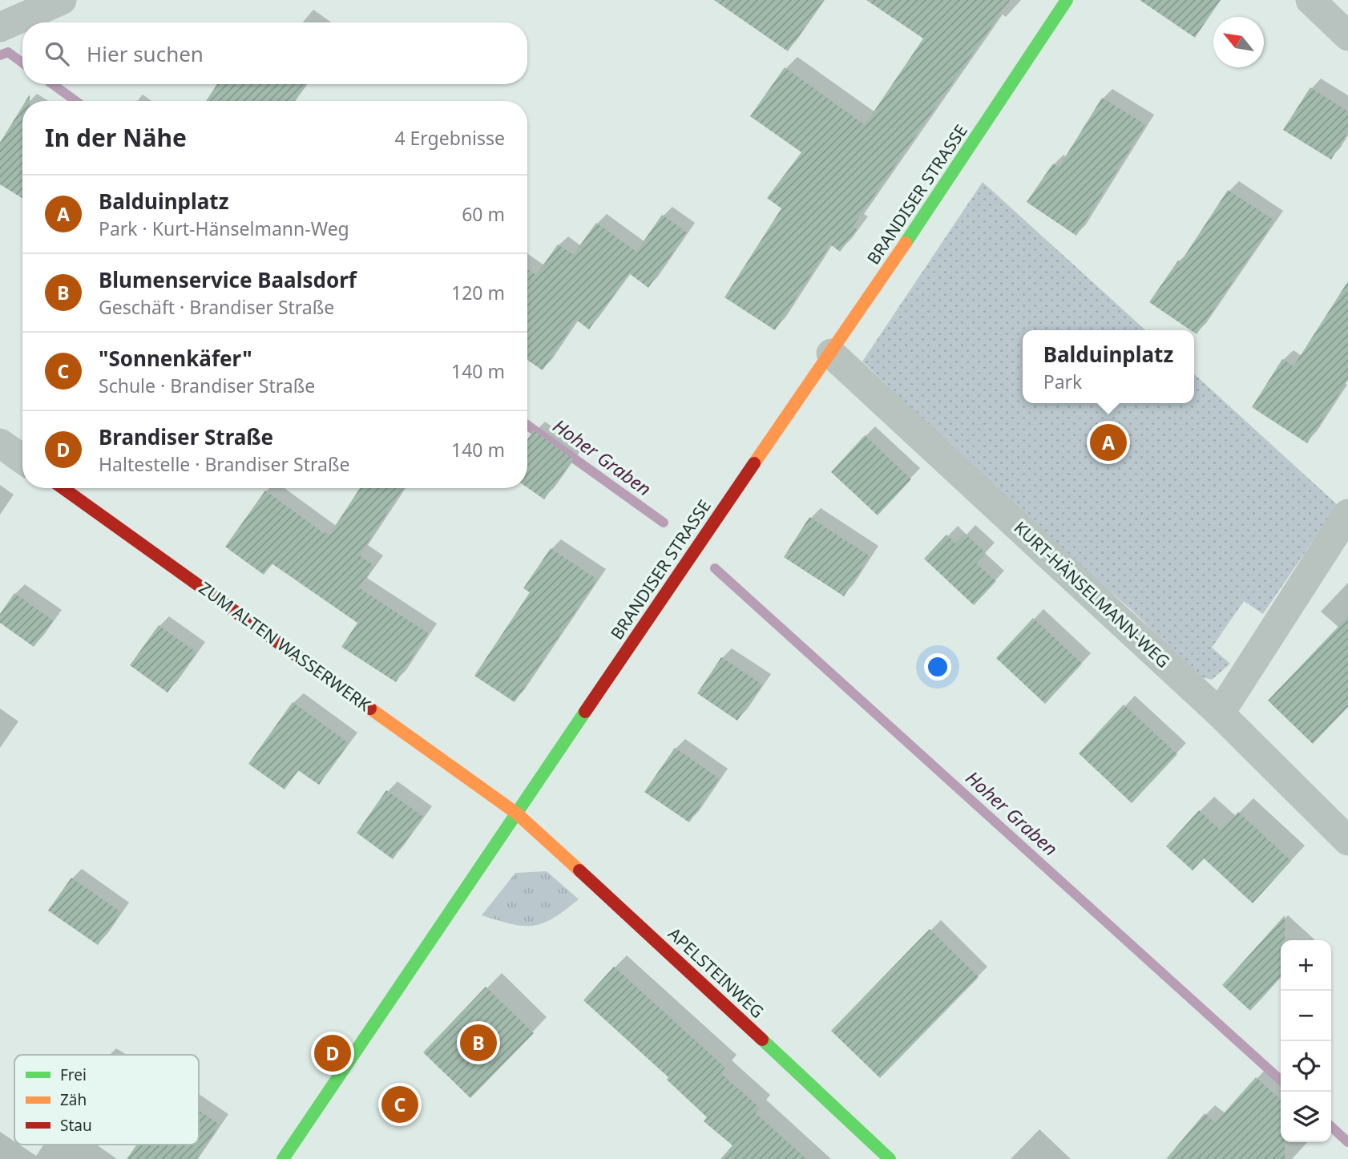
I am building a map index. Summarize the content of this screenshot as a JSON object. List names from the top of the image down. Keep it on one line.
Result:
{"streets":{"street":["BRANDISER STRASSE","KURT-HÄNSELMANN-WEG","ZUM ALTEN WASSERWERK","APELSTEINWEG"]},"crossings":[["BRANDISER STRASSE","KURT-HÄNSELMANN-WEG"],["BRANDISER STRASSE","ZUM ALTEN WASSERWERK"],["BRANDISER STRASSE","APELSTEINWEG"],["ZUM ALTEN WASSERWERK","APELSTEINWEG"]],"water":["Hoher Graben"],"legend":["Frei","Zäh","Stau"],"north":"top left","page":{"search":"Hier suchen","heading":["In der Nähe","4 Ergebnisse"],"list":[{"mark":"A","name":"Balduinplatz","note":"Park · Kurt-Hänselmann-Weg","value":"60 m"},{"mark":"B","name":"Blumenservice Baalsdorf","note":"Geschäft · Brandiser Straße","value":"120 m"},{"mark":"C","name":"\"Sonnenkäfer\"","note":"Schule · Brandiser Straße","value":"140 m"},{"mark":"D","name":"Brandiser Straße","note":"Haltestelle · Brandiser Straße","value":"140 m"}],"popup":["Balduinplatz","Park"],"pins":["A","B","D","C"],"map_buttons":["+","−"]}}
